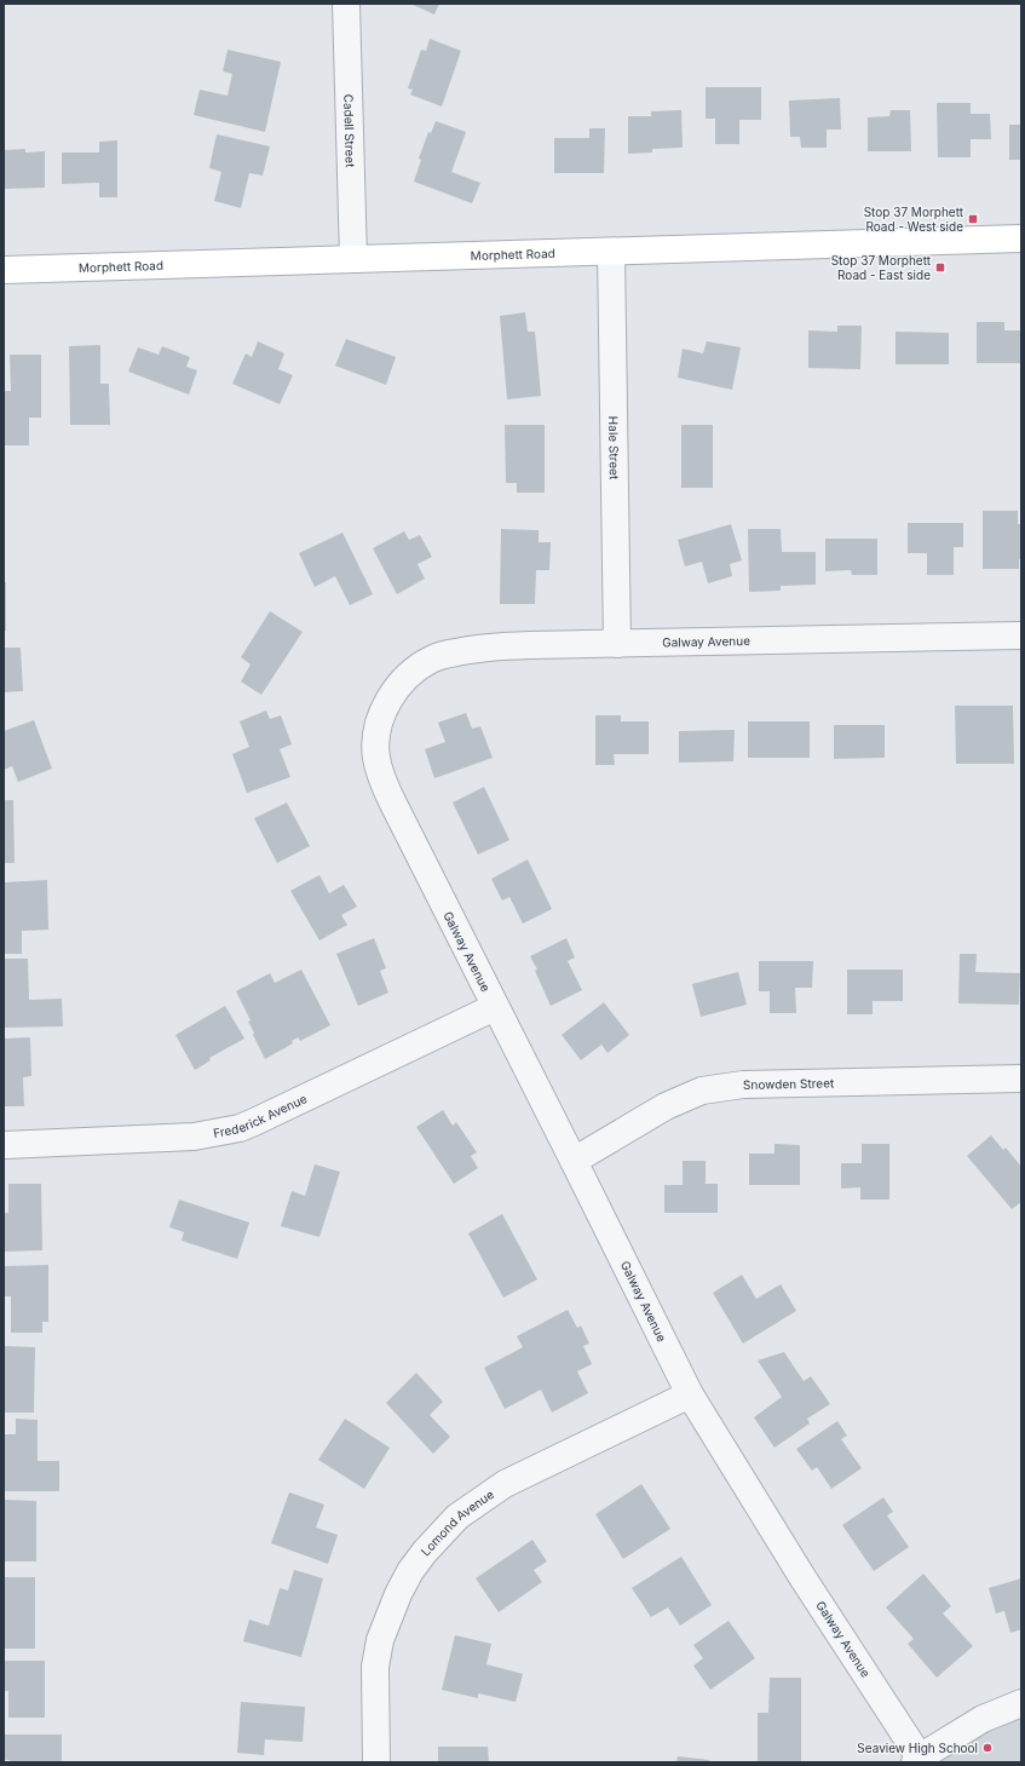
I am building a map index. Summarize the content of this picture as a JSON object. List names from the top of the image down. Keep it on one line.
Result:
{"streets":{"main road":["Morphett Road"],"street":["Cadell Street","Hale Street","Galway Avenue","Snowden Street","Frederick Avenue","Lomond Avenue"]},"crossings":[["Cadell Street","Morphett Road"],["Morphett Road","Hale Street"],["Hale Street","Galway Avenue"],["Galway Avenue","Snowden Street"],["Galway Avenue","Frederick Avenue"],["Galway Avenue","Lomond Avenue"]],"places":{"transit":["Stop 37 Morphett Road - West side","Stop 37 Morphett Road - East side"],"other":["Seaview High School"]}}
